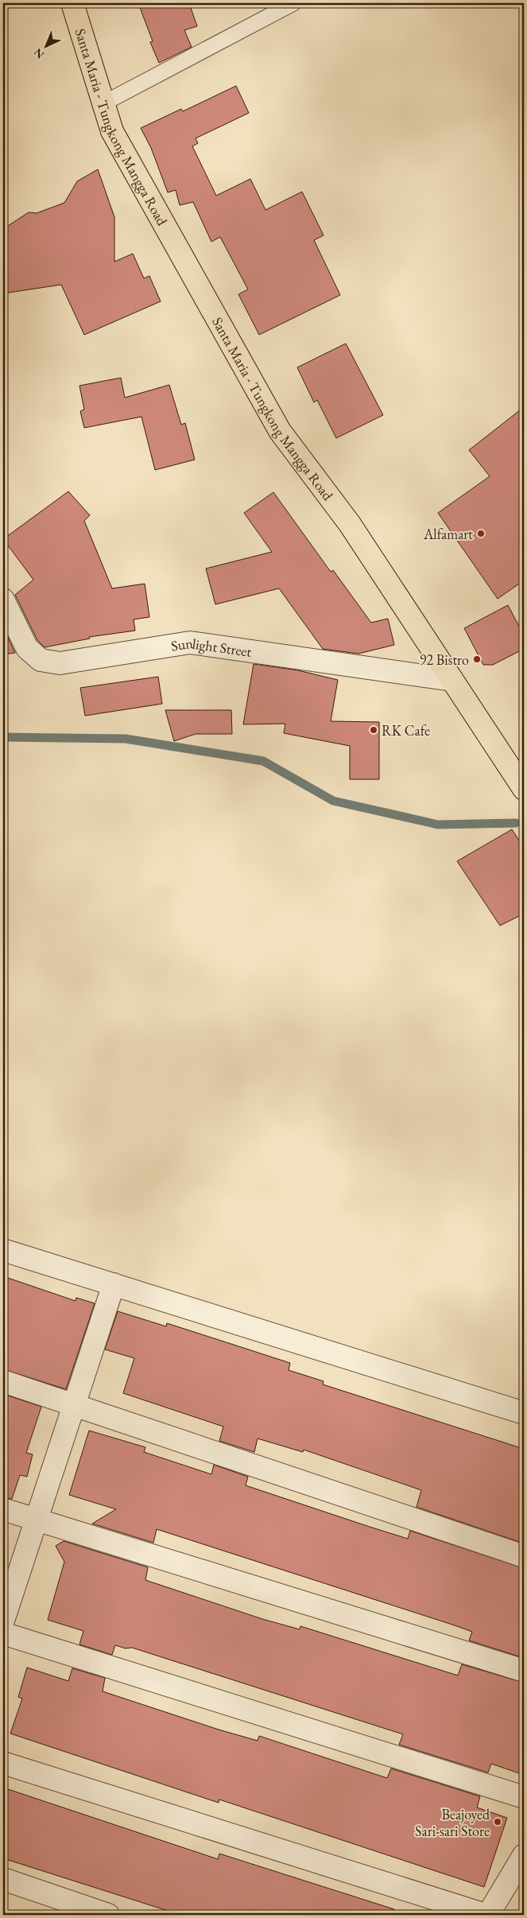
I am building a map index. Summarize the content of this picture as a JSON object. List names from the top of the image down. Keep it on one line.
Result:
{"streets":{"main road":["Santa Maria - Tungkong Mangga Road"],"street":["Sunlight Street"]},"crossings":[["Santa Maria - Tungkong Mangga Road","Sunlight Street"]],"places":["Alfamart","92 Bistro","RK Cafe","Beajoyed Sari-sari Store"],"north":"bottom left"}
